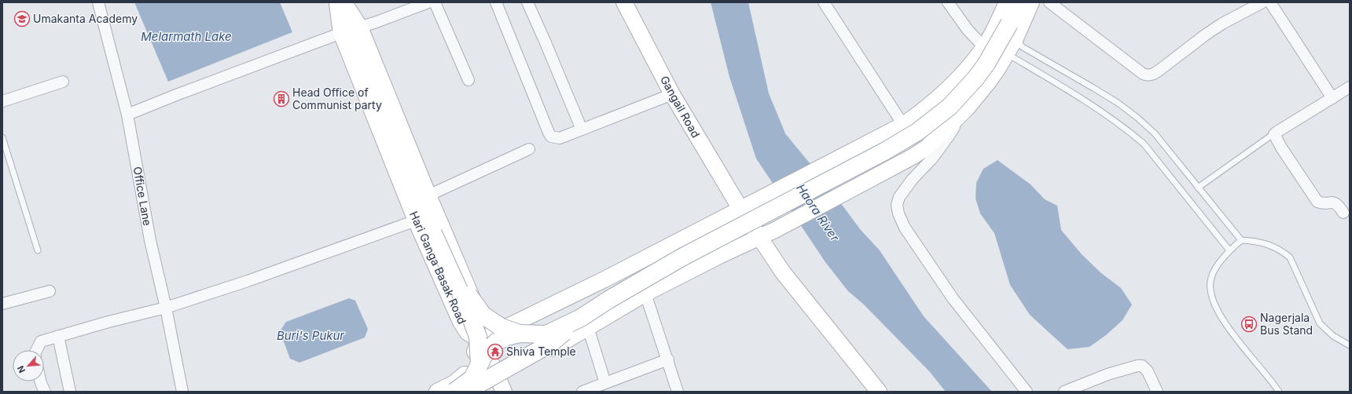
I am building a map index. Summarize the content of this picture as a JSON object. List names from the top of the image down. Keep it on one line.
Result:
{"streets":{"street":["Gangail Road","Office Lane","Hari Ganga Basak Road"]},"water":["Melarmath Lake","Haora River","Buri's Pukur"],"places":{"school or university":["Umakanta Academy"],"building":["Head Office of Communist party"],"bus stop":["Nagerjala Bus Stand"],"temple":["Shiva Temple"]},"north":"bottom left"}
